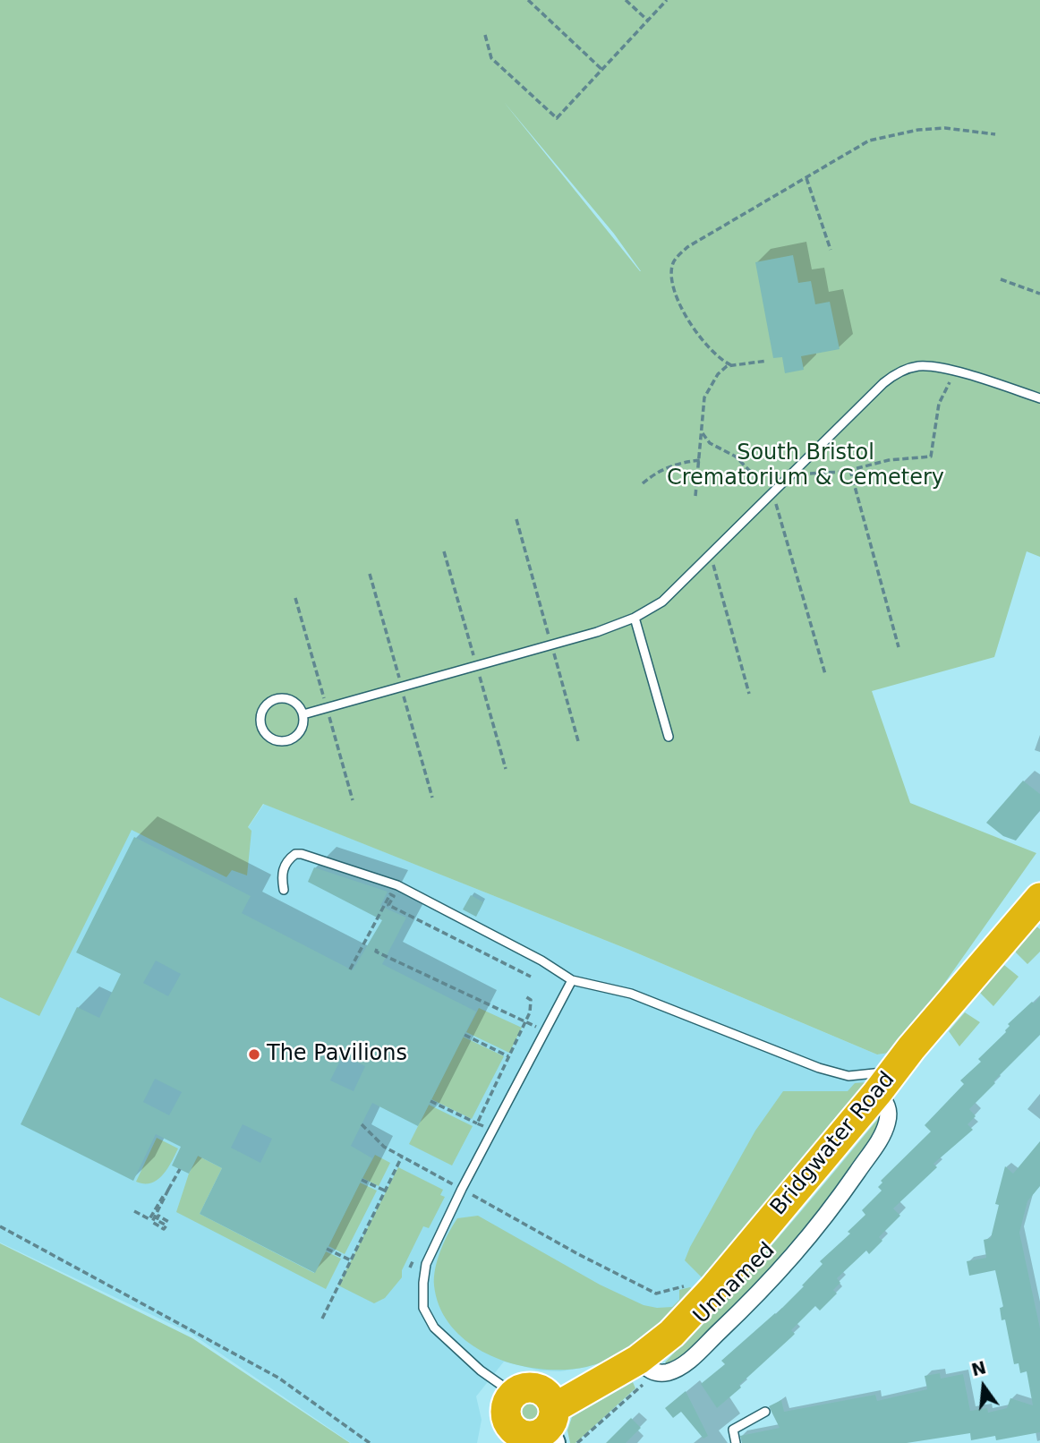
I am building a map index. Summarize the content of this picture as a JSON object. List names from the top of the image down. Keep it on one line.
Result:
{"streets":{"highway":["Bridgwater Road"],"street":["Unnamed"]},"crossings":[["Bridgwater Road","Unnamed"]],"parks":["South Bristol Crematorium & Cemetery"],"places":["The Pavilions"],"north":"top"}
